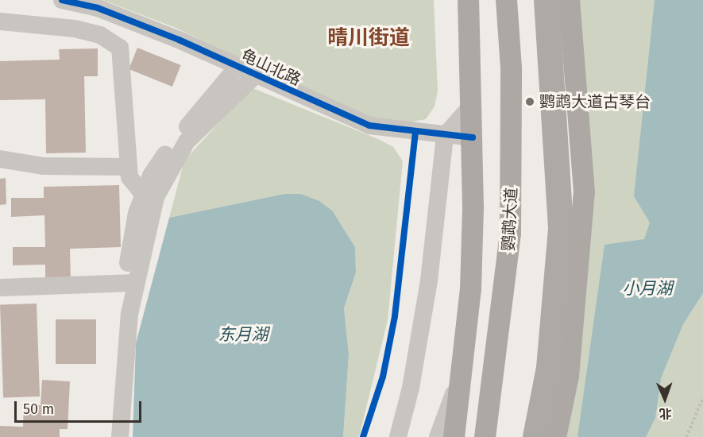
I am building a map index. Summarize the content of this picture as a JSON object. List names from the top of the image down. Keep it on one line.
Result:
{"streets":{"main road":["鹦鹉大道"],"street":["龟山北路"]},"districts":["晴川街道"],"water":["小月湖","东月湖"],"places":["鹦鹉大道古琴台"],"scale_bar":"50 m","north":"bottom"}
